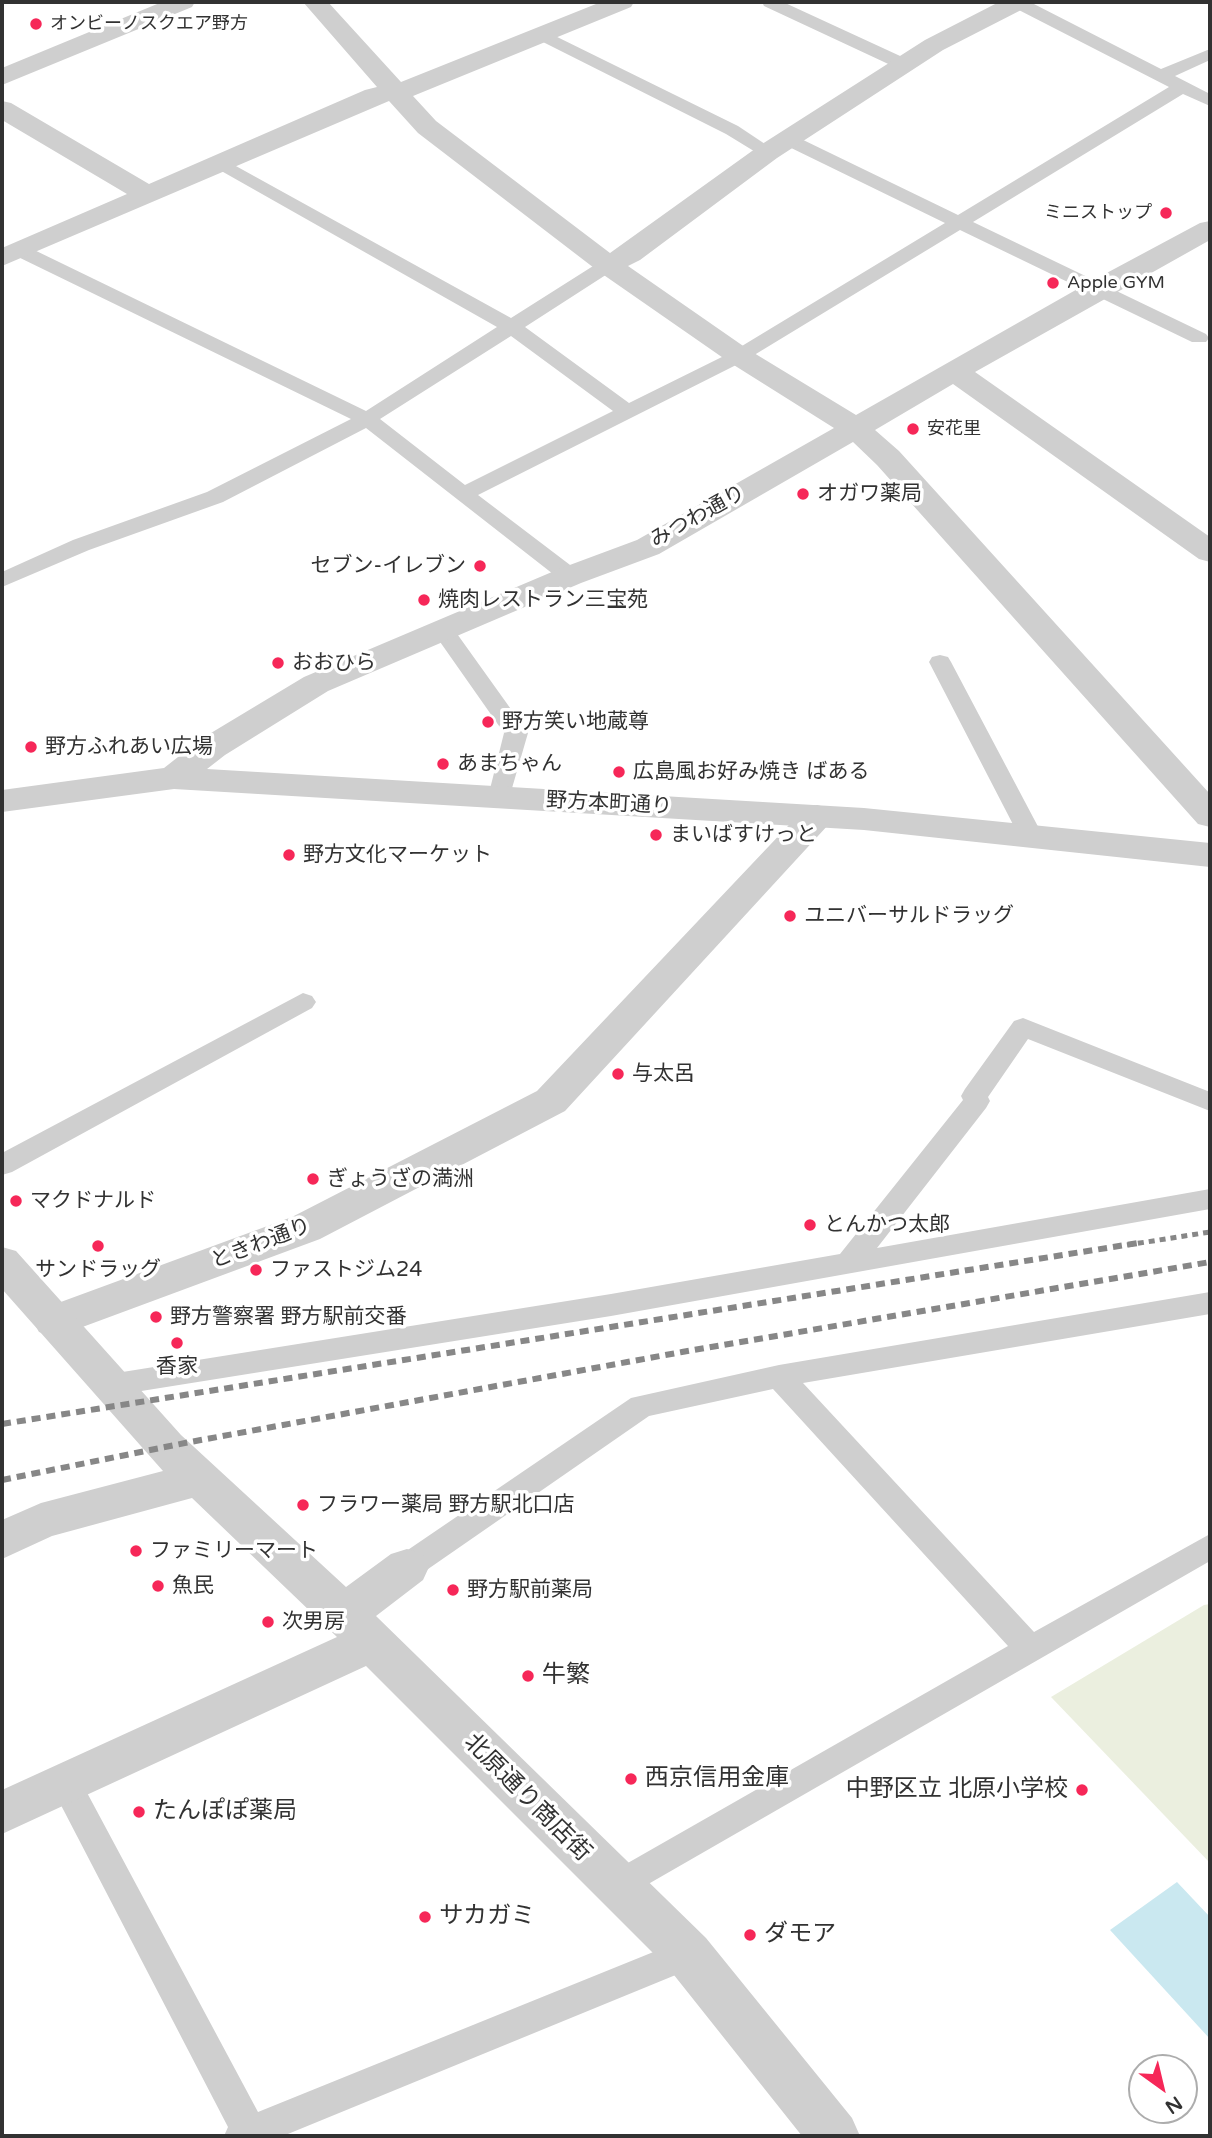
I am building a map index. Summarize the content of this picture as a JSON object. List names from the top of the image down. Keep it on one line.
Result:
{"streets":{"street":["みつわ通り","野方本町通り","ときわ通り","北原通り商店街"]},"crossings":[["みつわ通り","野方本町通り"],["野方本町通り","ときわ通り"],["ときわ通り","北原通り商店街"]],"places":["オンビーノスクエア野方","ミニストップ","Apple GYM","安花里","オガワ薬局","セブン-イレブン","焼肉レストラン三宝苑","おおひら","野方笑い地蔵尊","野方ふれあい広場","あまちゃん","広島風お好み焼き ばある","まいばすけっと","野方文化マーケット","ユニバーサルドラッグ","与太呂","ぎょうざの満洲","マクドナルド","とんかつ太郎","サンドラッグ","ファストジム24","野方警察署 野方駅前交番","香家","フラワー薬局 野方駅北口店","ファミリーマート","魚民","野方駅前薬局","次男房","牛繁","西京信用金庫","中野区立 北原小学校","たんぽぽ薬局","サカガミ","ダモア"],"north":"bottom right"}
